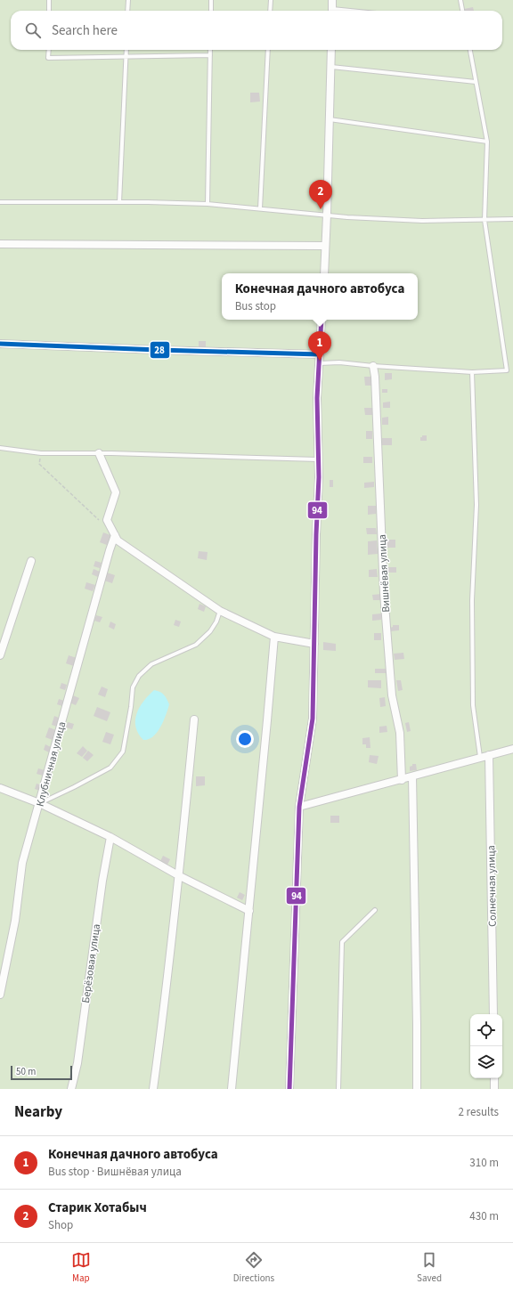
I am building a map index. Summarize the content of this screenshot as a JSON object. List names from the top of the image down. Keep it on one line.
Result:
{"streets":{"street":["Вишнёвая улица","Клубничная улица","Солнечная улица","Берёзовая улица"]},"lines":["transit line 94","transit line 28"],"scale_bar":"50 m","page":{"search":"Search here","pins":["2","1"],"popup":["Конечная дачного автобуса","Bus stop"],"scale":"50 m","heading":["Nearby","2 results"],"list":[{"mark":"1","name":"Конечная дачного автобуса","note":"Bus stop · Вишнёвая улица","value":"310 m"},{"mark":"2","name":"Старик Хотабыч","note":"Shop","value":"430 m"}],"nav":["Map","Directions","Saved"]}}
